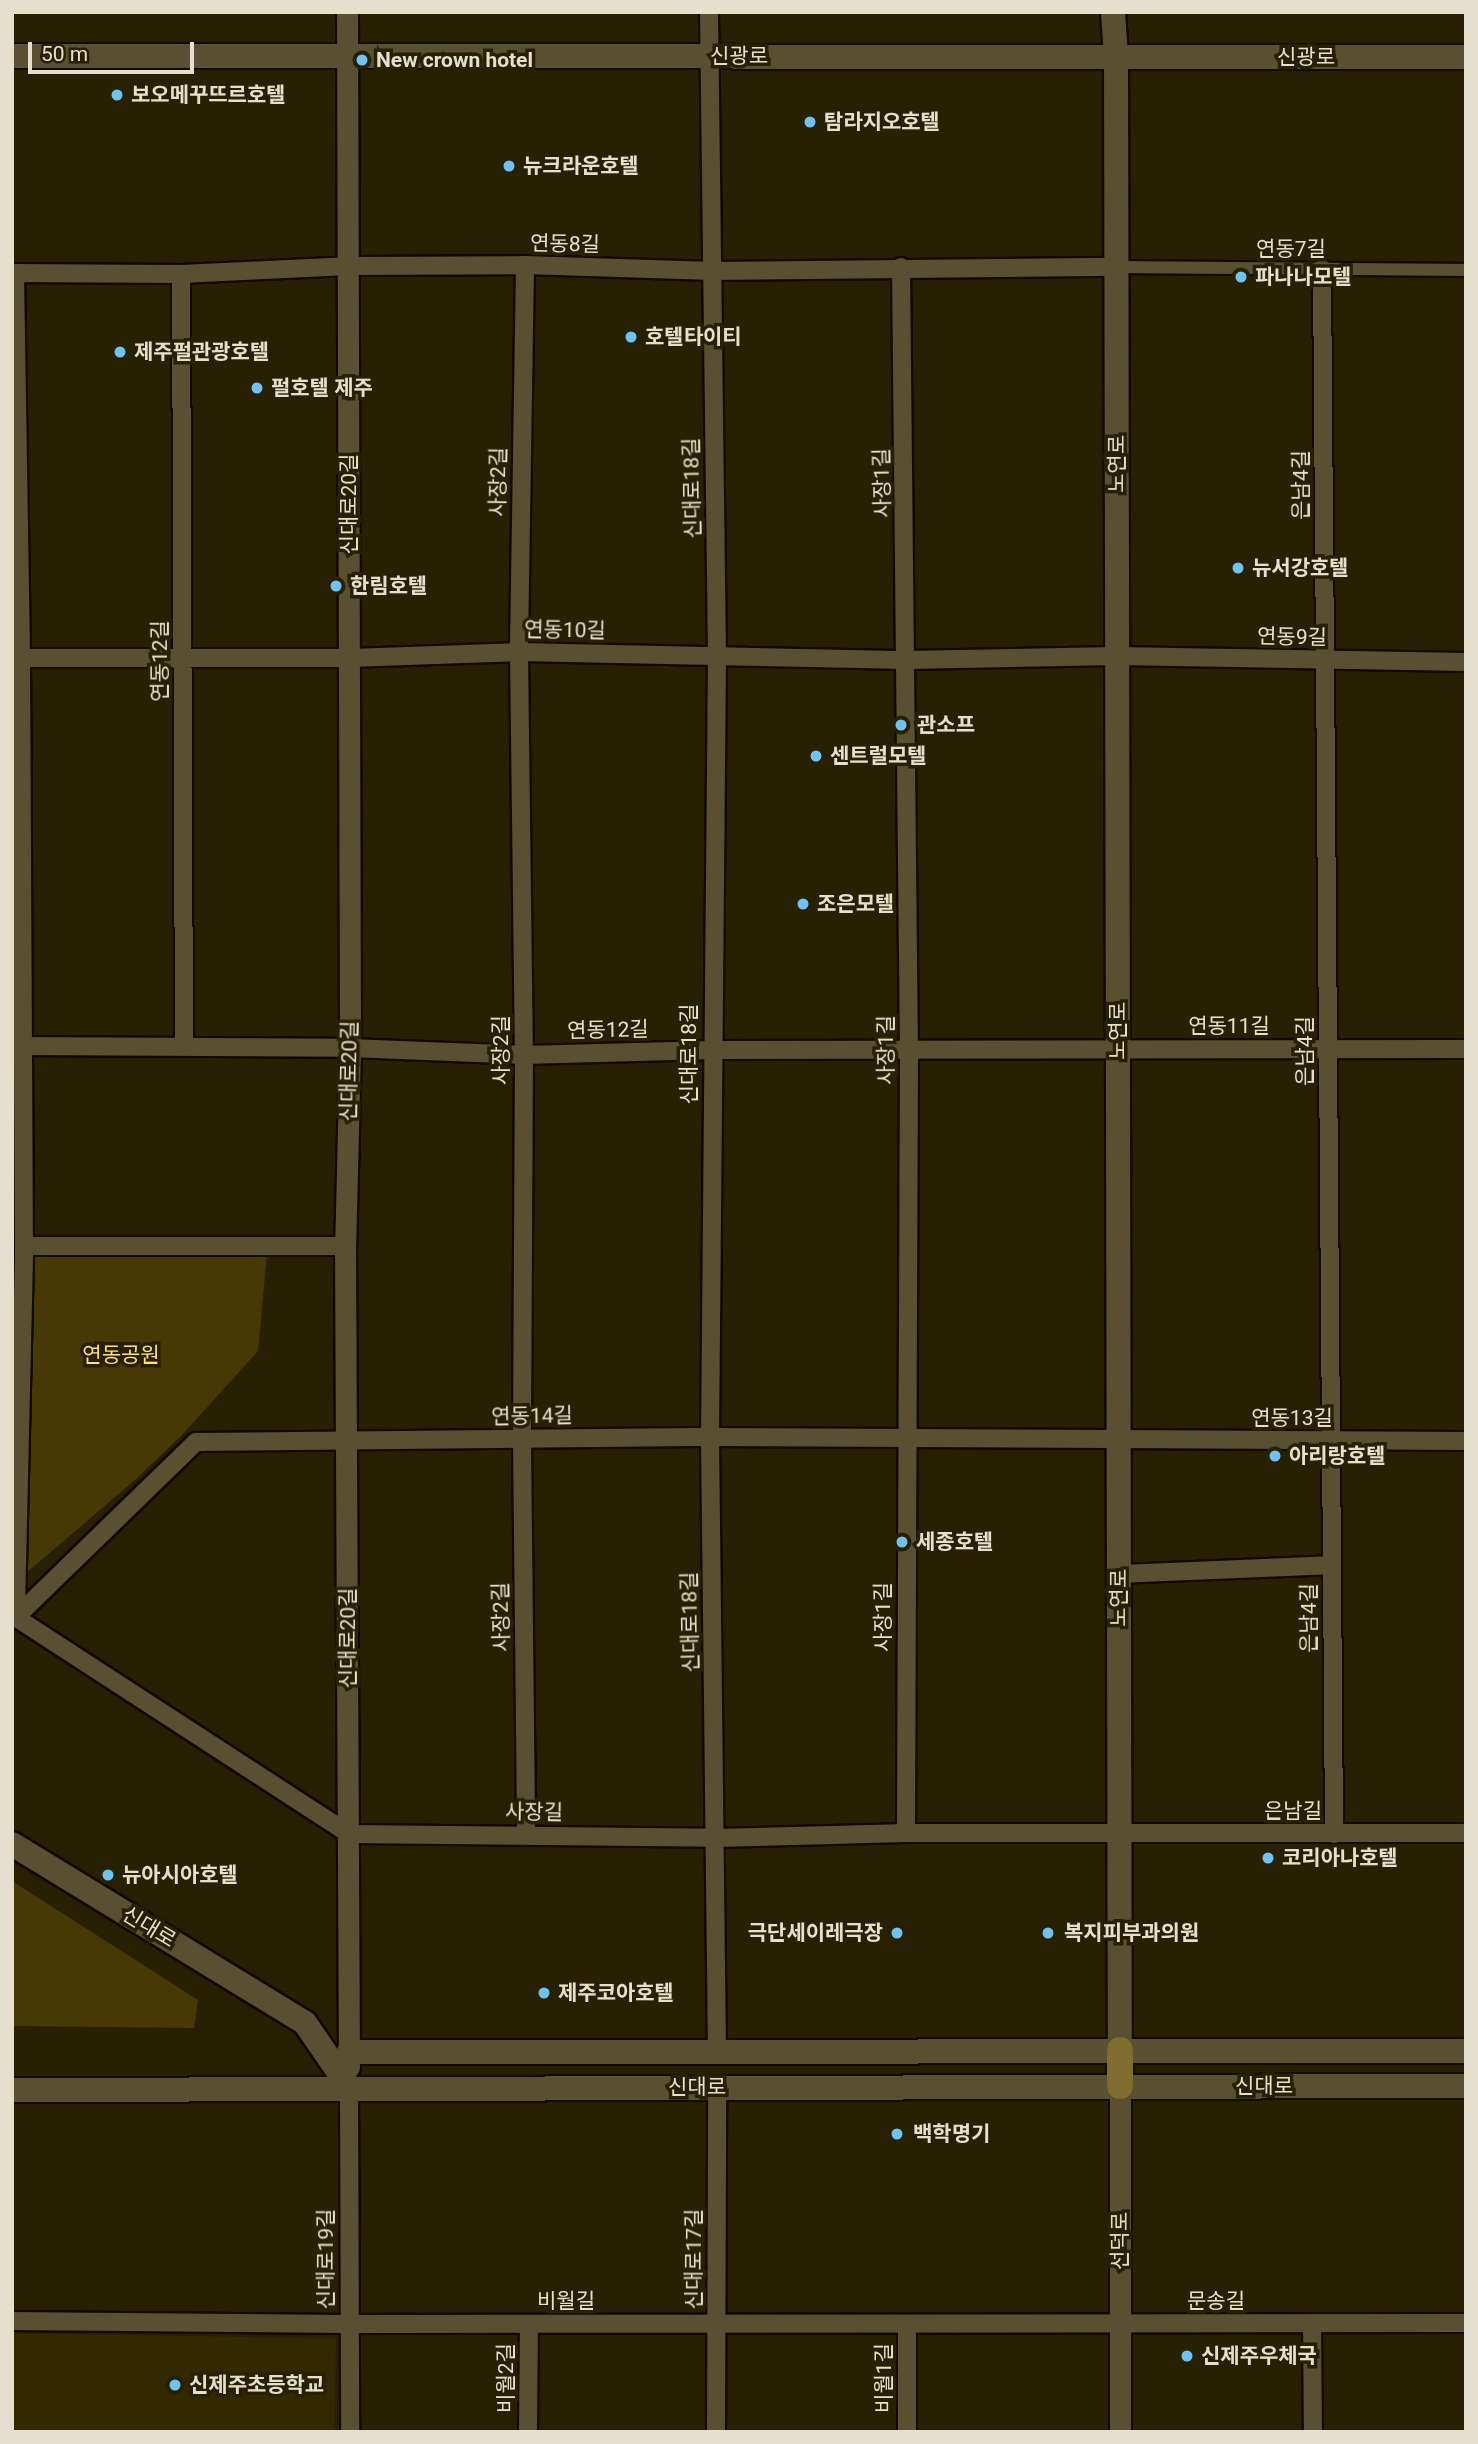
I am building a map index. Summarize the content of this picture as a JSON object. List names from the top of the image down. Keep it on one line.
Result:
{"streets":{"main road":["신광로","노연로","신대로","선덕로"],"street":["연동8길","연동7길","사장2길","사장1길","은남4길","신대로18길","신대로20길","연동10길","연동9길","연동12길","연동11길","연동14길","연동13길","은남길","사장길","신대로19길","신대로17길","비월길","문송길","비월2길","비월1길"]},"crossings":[["신광로","노연로"],["신광로","신대로18길"],["신광로","신대로20길"],["연동8길","연동7길"],["연동8길","노연로"],["연동8길","사장2길"],["연동8길","사장1길"],["연동8길","신대로18길"],["연동8길","신대로20길"],["연동8길","연동12길"],["연동7길","노연로"],["연동7길","은남4길"],["노연로","연동10길"],["노연로","연동9길"],["노연로","연동12길"],["노연로","연동11길"],["노연로","연동14길"],["노연로","연동13길"],["노연로","은남길"],["노연로","사장길"],["노연로","신대로"],["노연로","선덕로"],["사장2길","연동10길"],["사장2길","연동12길"],["사장2길","연동14길"],["사장2길","사장길"],["사장1길","연동10길"],["사장1길","연동12길"],["사장1길","연동14길"],["사장1길","사장길"],["은남4길","연동9길"],["은남4길","연동11길"],["은남4길","연동13길"],["은남4길","은남길"],["신대로18길","연동10길"],["신대로18길","연동12길"],["신대로18길","연동14길"],["신대로18길","사장길"],["신대로18길","신대로"],["신대로20길","연동10길"],["신대로20길","연동12길"],["신대로20길","연동14길"],["신대로20길","사장길"],["신대로20길","신대로"],["신대로20길","신대로19길"],["연동10길","연동9길"],["연동10길","연동12길"],["연동12길","연동11길"],["연동14길","연동13길"],["은남길","사장길"],["신대로","선덕로"],["신대로","신대로19길"],["신대로","신대로17길"],["선덕로","비월길"],["선덕로","문송길"],["신대로19길","비월길"],["신대로17길","비월길"],["비월길","문송길"],["비월길","비월2길"],["비월길","비월1길"]],"parks":["연동공원"],"places":["New crown hotel","보오메꾸뜨르호텔","탐라지오호텔","뉴크라운호텔","파나나모텔","호텔타이티","제주펄관광호텔","펄호텔 제주","뉴서강호텔","한림호텔","관소프","센트럴모텔","조은모텔","아리랑호텔","세종호텔","코리아나호텔","뉴아시아호텔","극단세이레극장","복지피부과의원","제주코아호텔","백학명기","신제주우체국","신제주초등학교"],"scale_bar":"50 m"}
